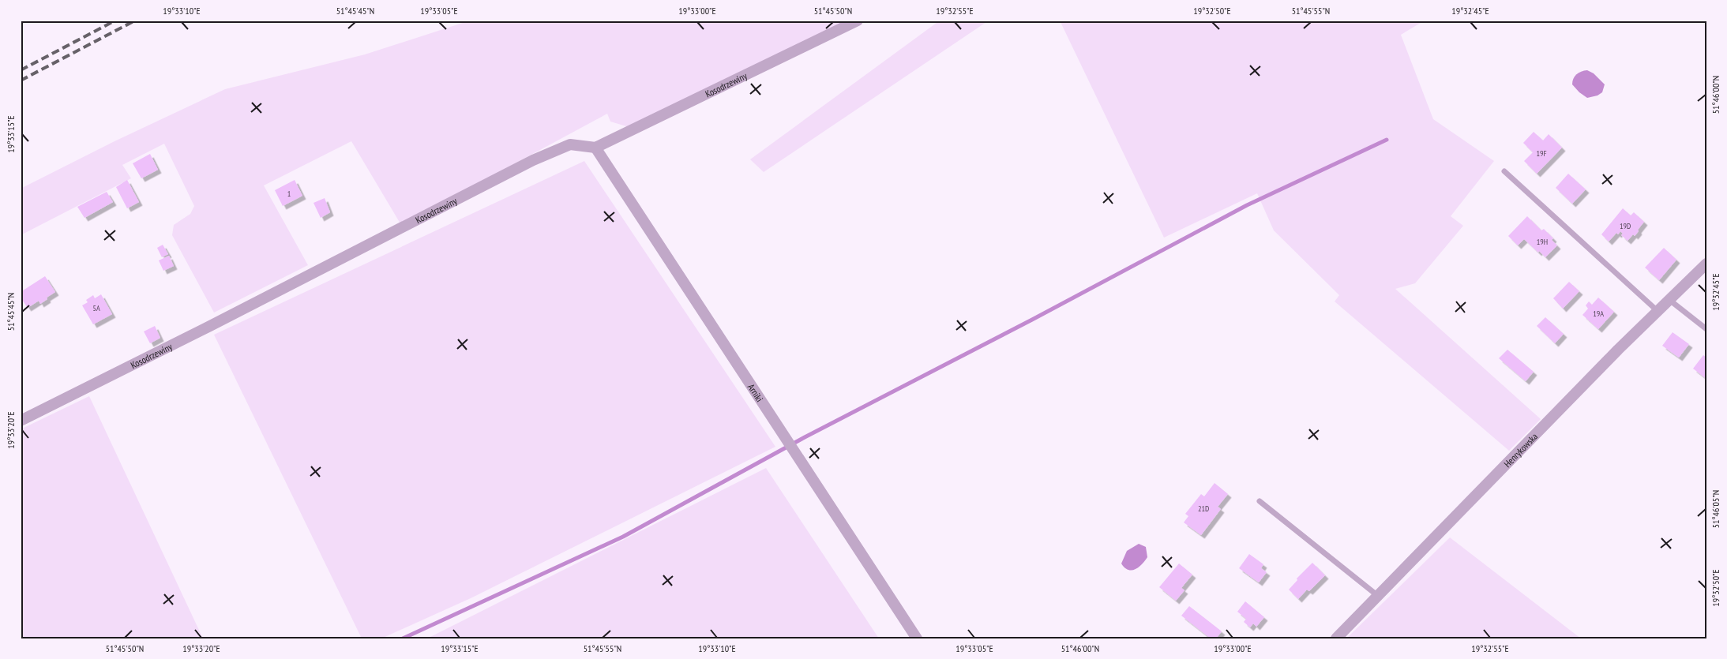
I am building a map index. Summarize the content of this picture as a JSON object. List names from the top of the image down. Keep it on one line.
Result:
{"streets":{"street":["Kosodrzewiny","Arniki","Henrykowska"]},"crossings":[["Kosodrzewiny","Arniki"]],"house_numbers":["19F","1","19D","19H","5A","19A","21D"],"coordinates":["19°33'10\"E","51°45'45\"N","19°33'05\"E","19°33'00\"E","51°45'50\"N","19°32'55\"E","19°32'50\"E","51°45'55\"N","19°32'45\"E","51°46'00\"N","19°33'15\"E","19°33'20\"E","51°46'05\"N"]}
